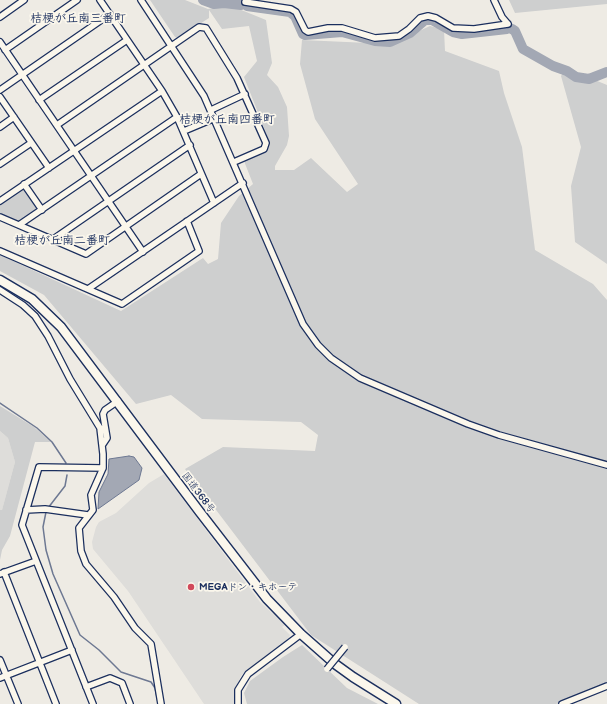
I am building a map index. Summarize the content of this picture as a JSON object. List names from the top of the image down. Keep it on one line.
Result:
{"streets":{"highway":["国道368号"]},"districts":["桔梗が丘南三番町","桔梗が丘南四番町","桔梗が丘南二番町"],"places":["MEGAドン・キホーテ"]}
